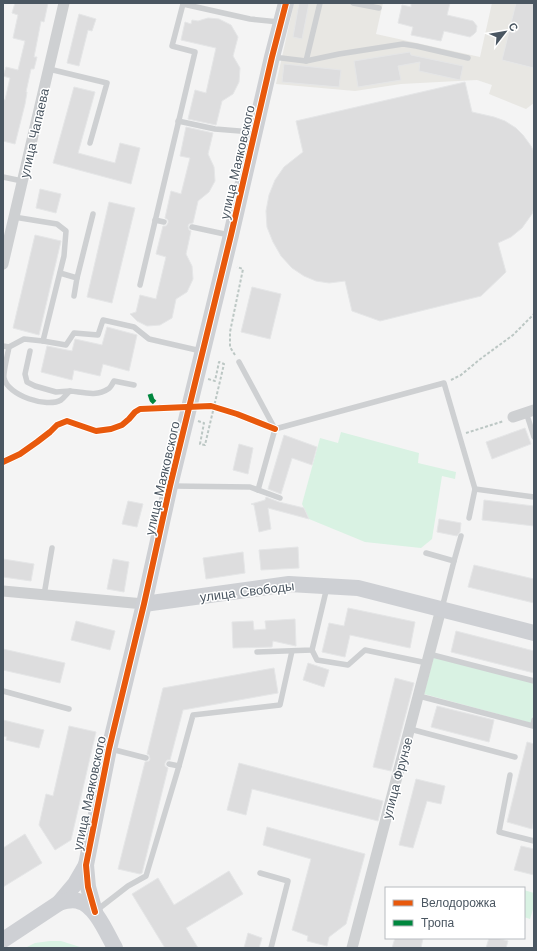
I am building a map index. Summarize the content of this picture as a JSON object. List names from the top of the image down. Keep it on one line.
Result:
{"streets":{"street":["улица Чапаева","улица Маяковского","улица Свободы","улица Фрунзе"]},"crossings":[["улица Маяковского","улица Свободы"],["улица Свободы","улица Фрунзе"]],"legend":["Велодорожка","Тропа"],"north":"top right"}
